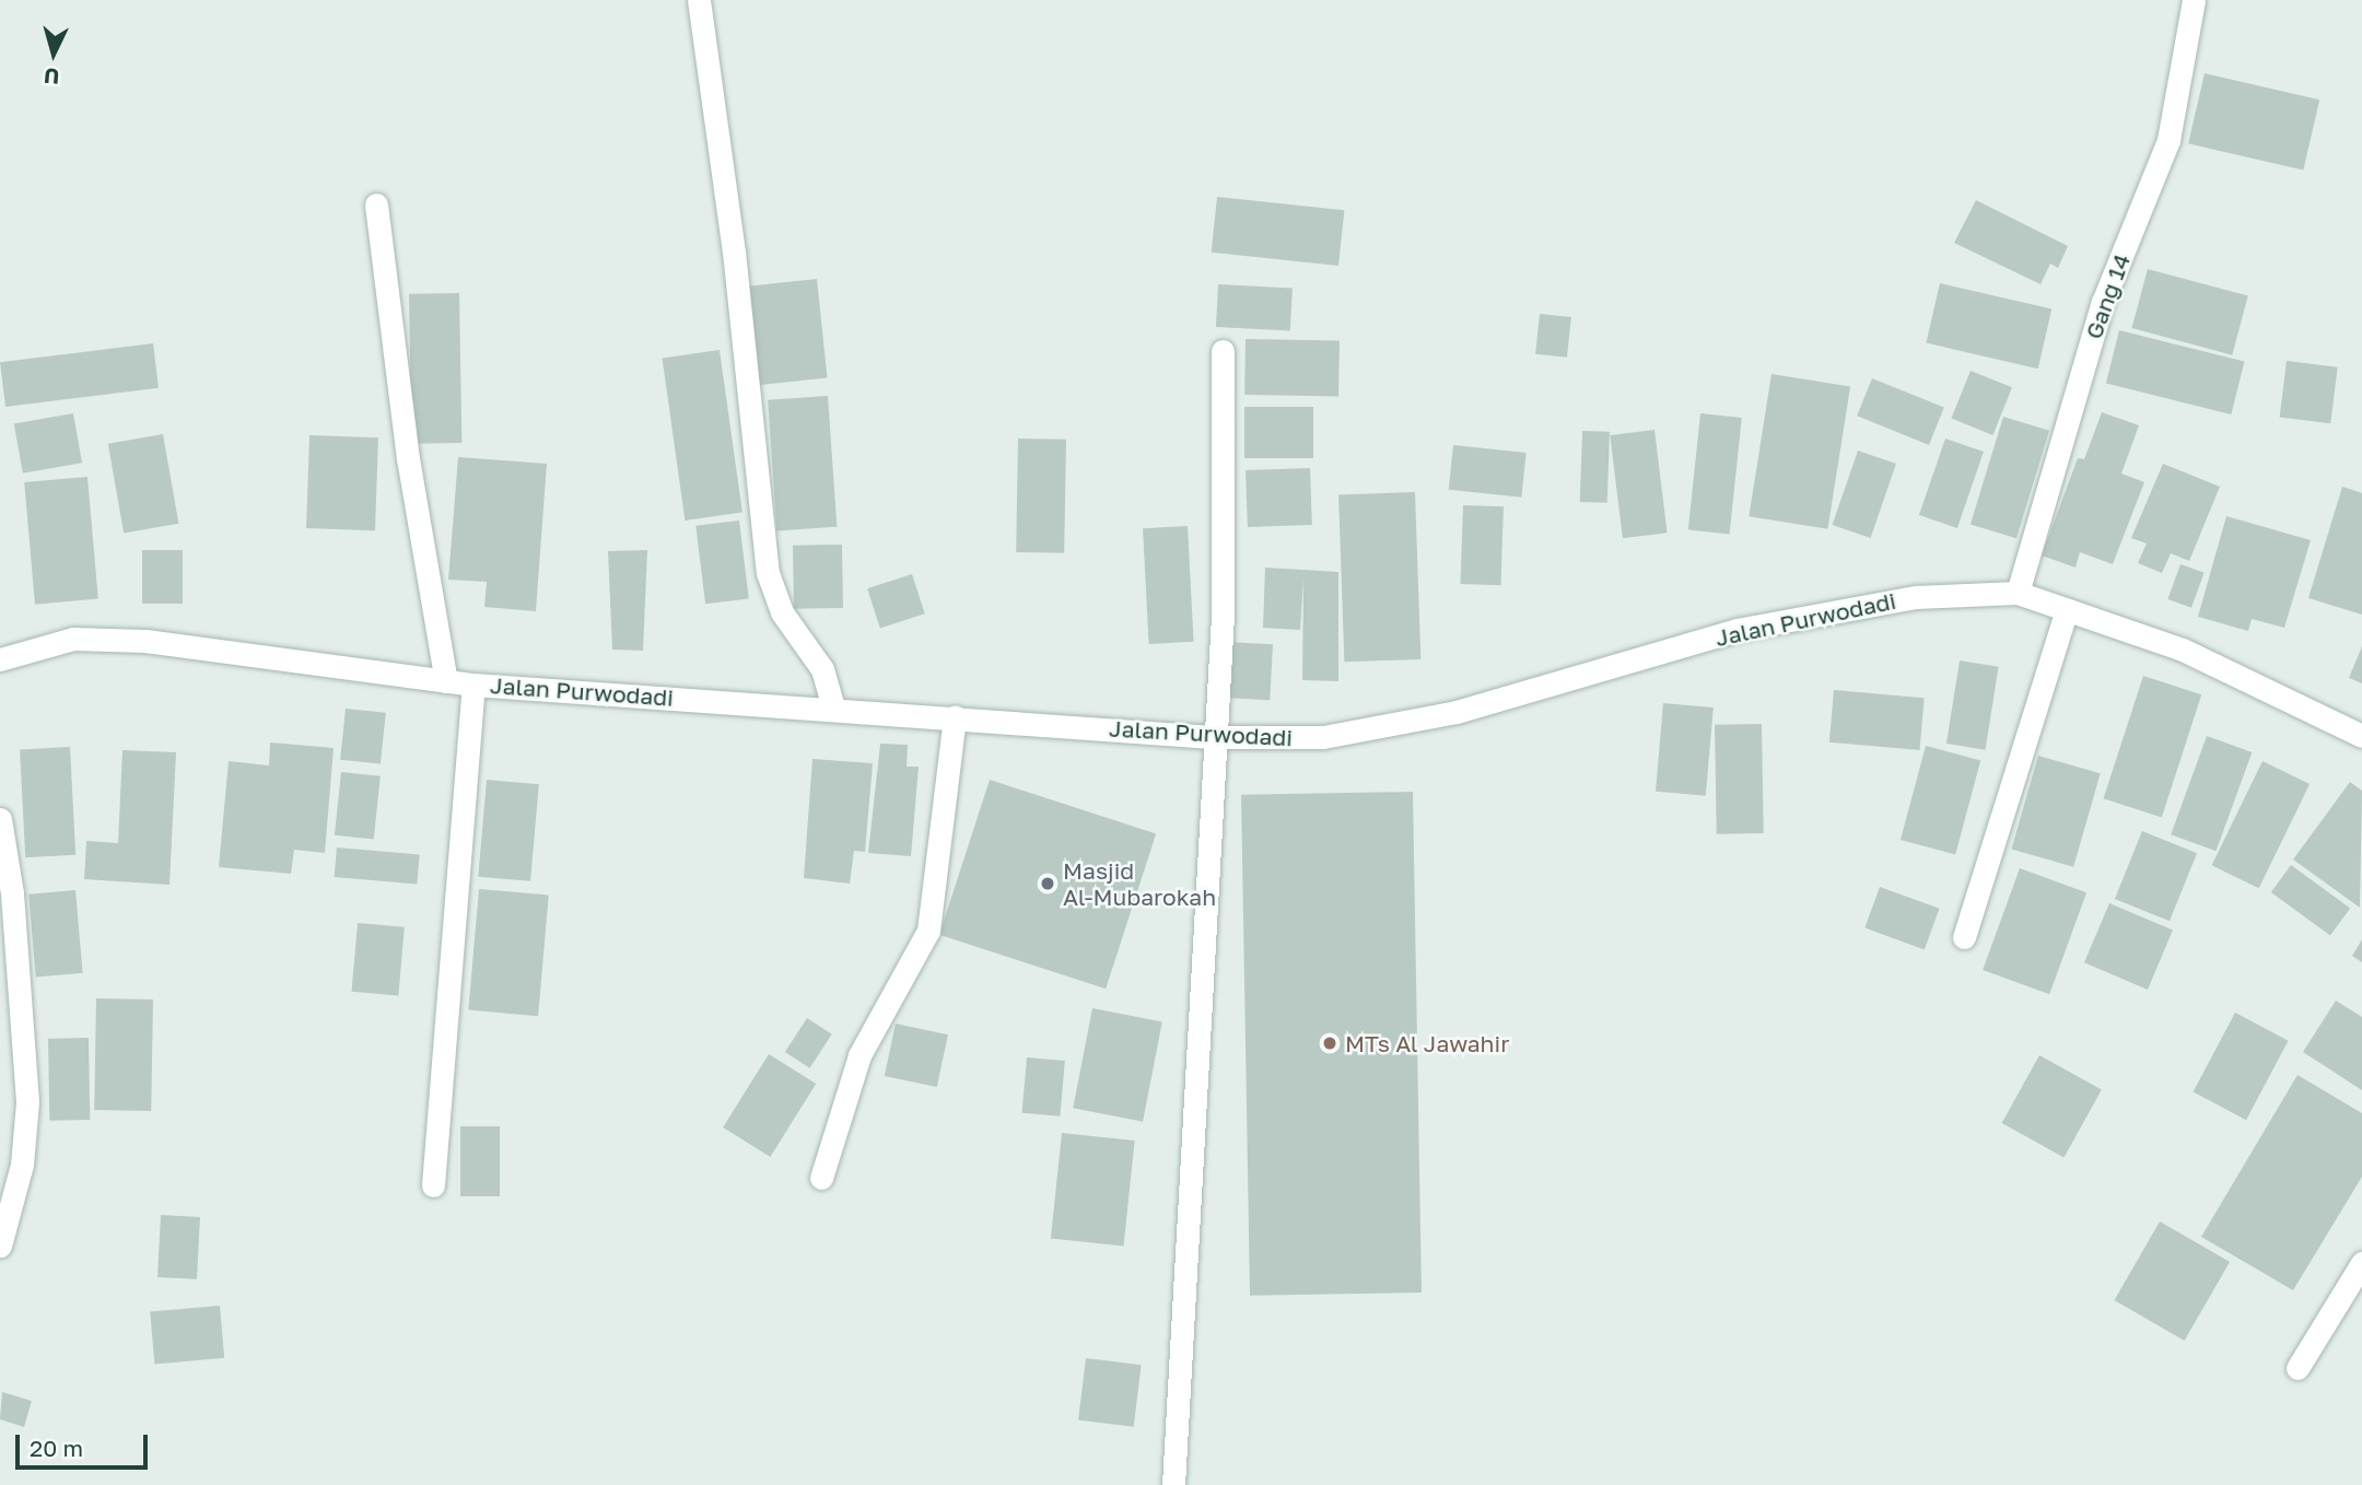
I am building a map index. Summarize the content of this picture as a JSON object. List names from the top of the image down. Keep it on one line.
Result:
{"streets":{"street":["Gang 14","Jalan Purwodadi"]},"crossings":[["Gang 14","Jalan Purwodadi"]],"places":["Masjid Al-Mubarokah","MTs Al Jawahir"],"scale_bar":"20 m","north":"bottom"}
